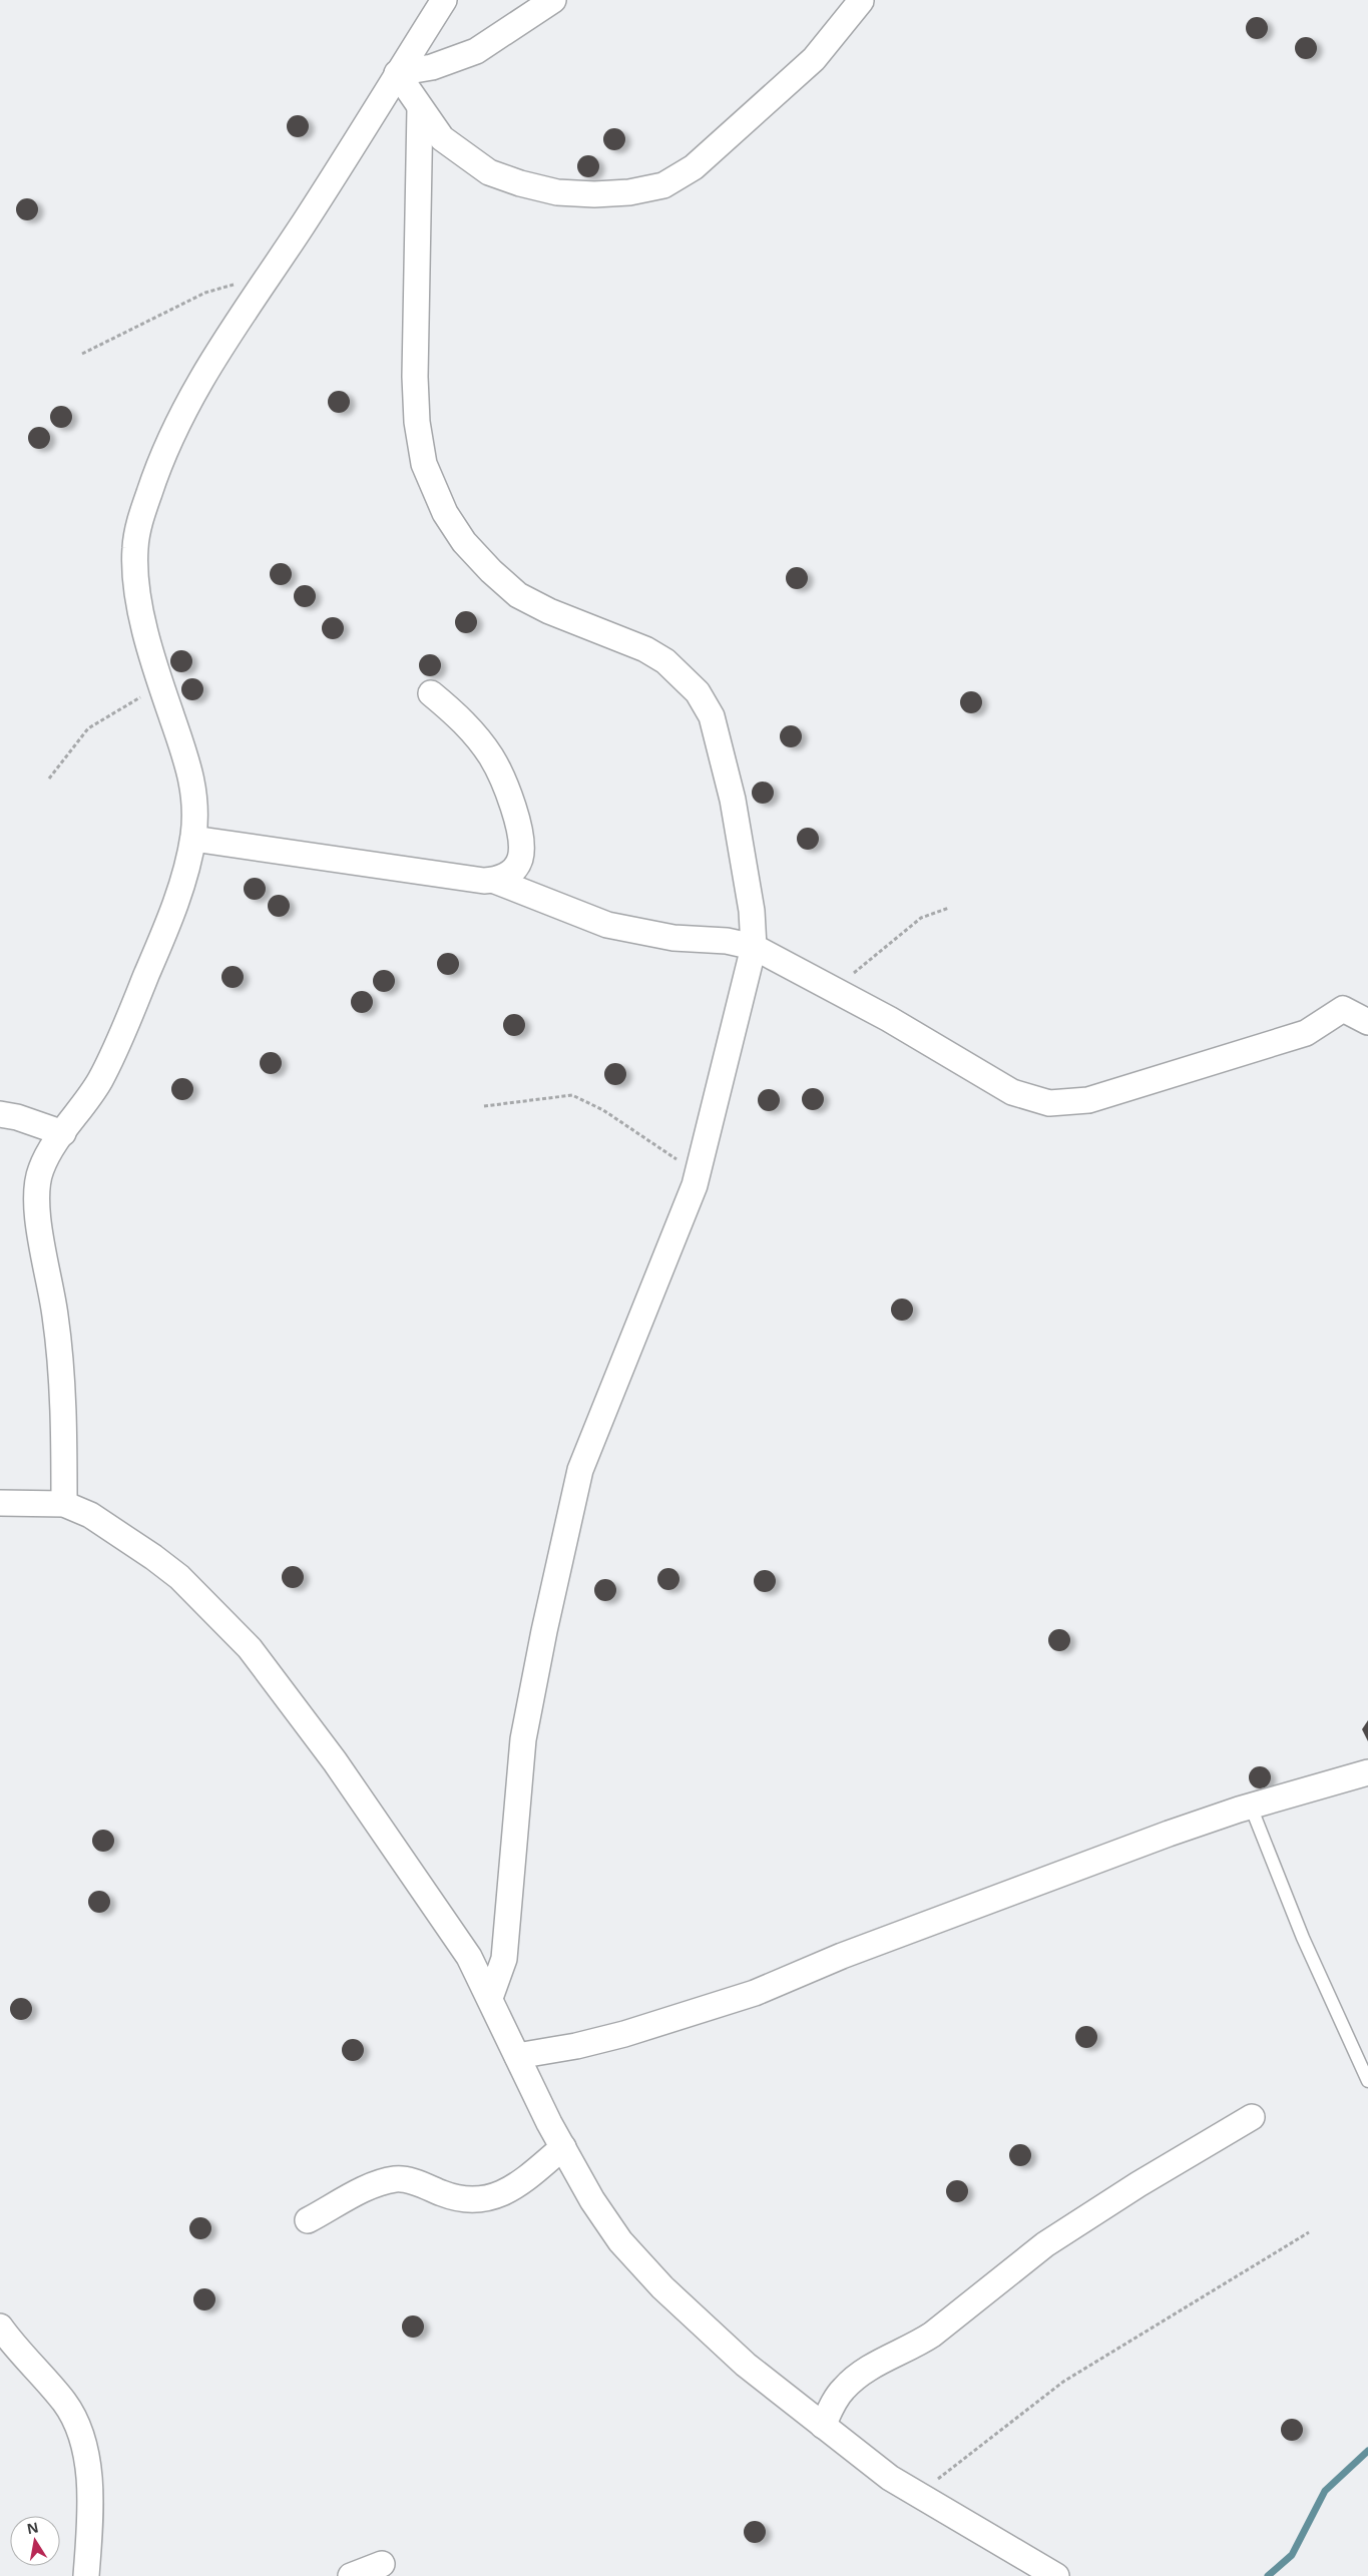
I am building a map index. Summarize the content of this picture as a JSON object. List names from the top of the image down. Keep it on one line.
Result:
{"north":"top"}
